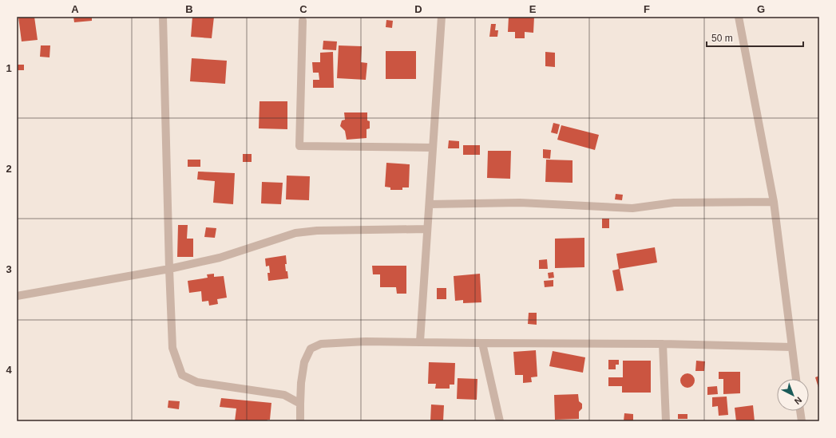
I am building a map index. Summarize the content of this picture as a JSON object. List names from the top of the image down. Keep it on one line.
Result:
{"scale_bar":"50 m","north":"bottom right","grid":{"columns":["A","B","C","D","E","F","G"],"rows":["1","2","3","4"]}}
